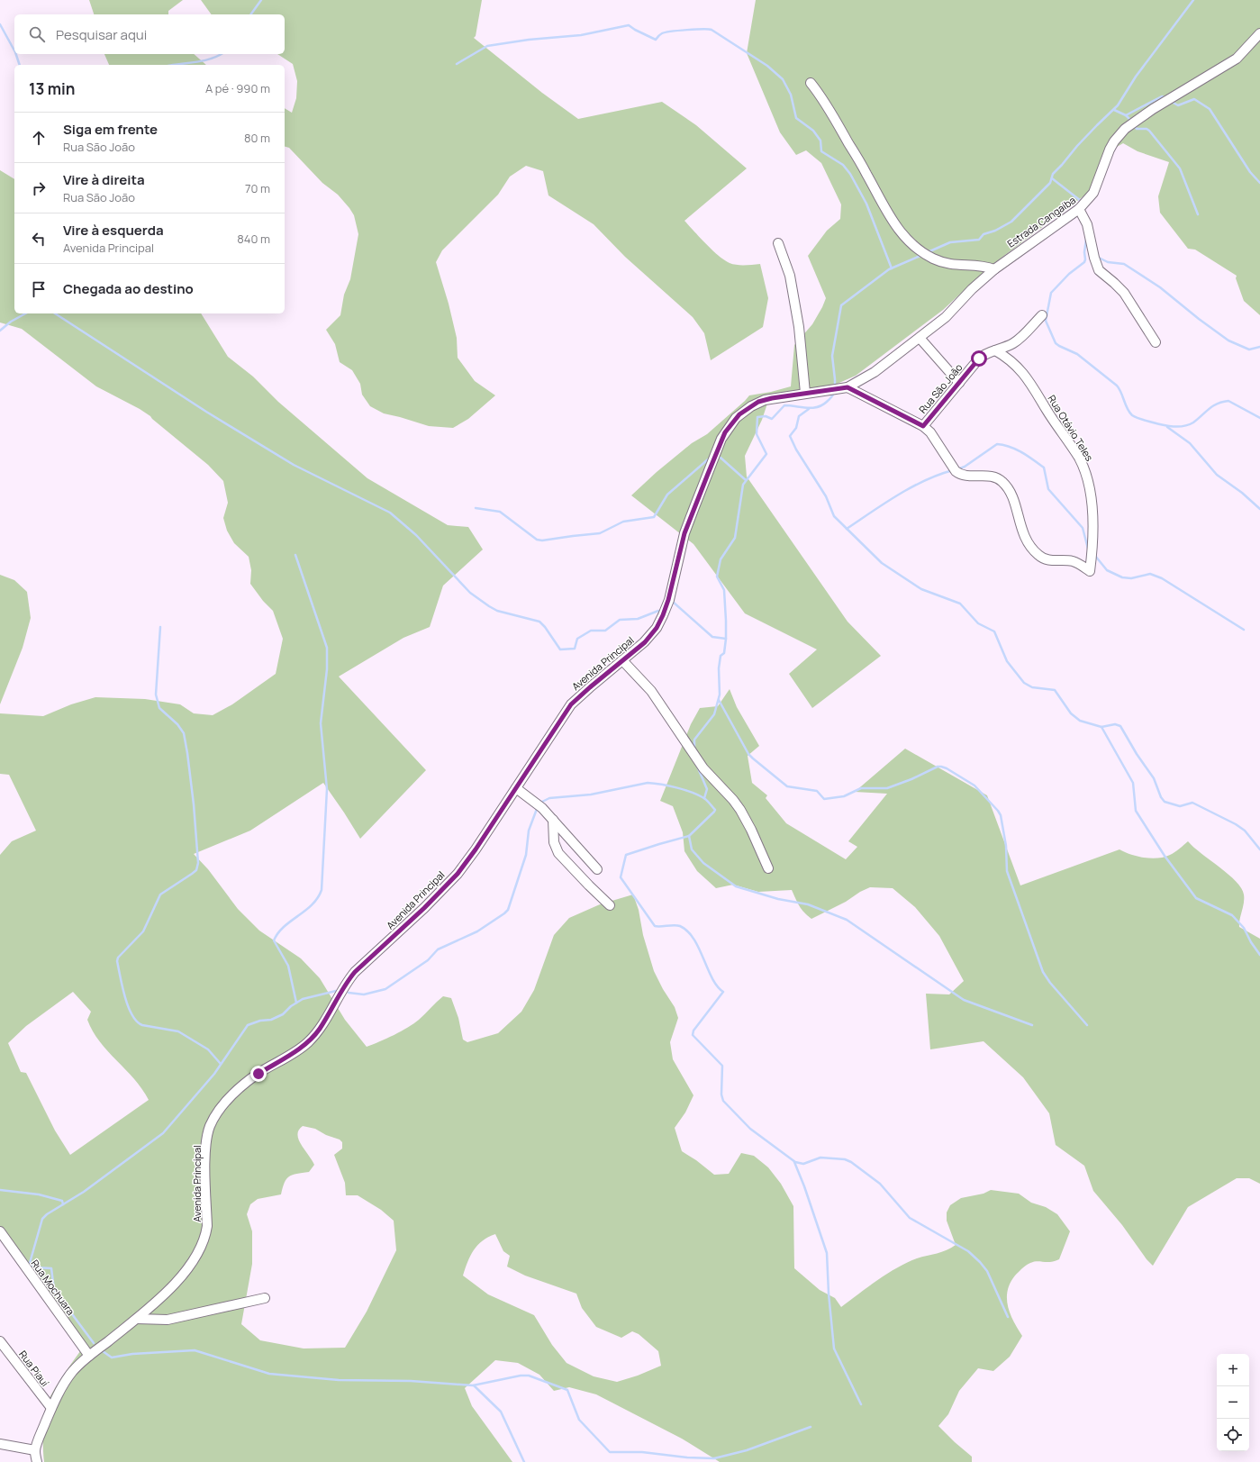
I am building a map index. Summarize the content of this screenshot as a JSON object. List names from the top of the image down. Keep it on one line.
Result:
{"streets":{"street":["Estrada Cangaiba","Rua São João","Rua Otávio Teles","Avenida Principal","Rua Mochuara","Rua Piauí"]},"crossings":[["Estrada Cangaiba","Rua São João"],["Estrada Cangaiba","Avenida Principal"],["Rua São João","Rua Otávio Teles"],["Rua São João","Avenida Principal"],["Avenida Principal","Rua Mochuara"],["Avenida Principal","Rua Piauí"]],"page":{"search":"Pesquisar aqui","heading":["13 min","A pé · 990 m"],"list":[["Siga em frente","Rua São João","80 m"],["Vire à direita","Rua São João","70 m"],["Vire à esquerda","Avenida Principal","840 m"],"Chegada ao destino"],"map_buttons":["+","−"]}}
